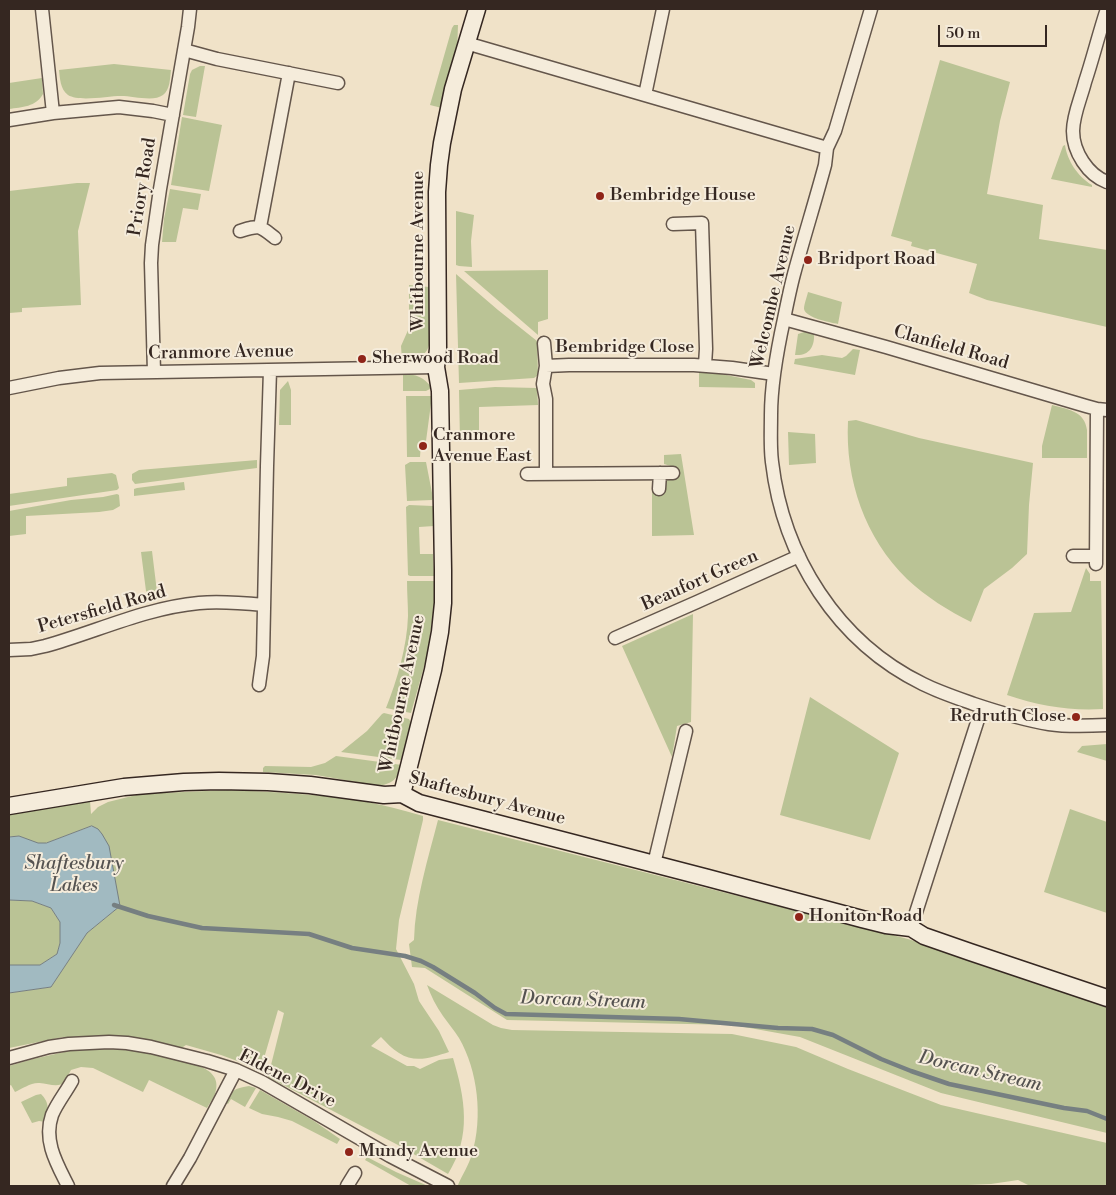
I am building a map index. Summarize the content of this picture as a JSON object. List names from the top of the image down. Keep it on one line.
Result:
{"streets":{"street":["Priory Road","Whitbourne Avenue","Welcombe Avenue","Bembridge Close","Clanfield Road","Cranmore Avenue","Beaufort Green","Petersfield Road","Shaftesbury Avenue","Eldene Drive"]},"crossings":[["Priory Road","Cranmore Avenue"],["Whitbourne Avenue","Cranmore Avenue"],["Whitbourne Avenue","Shaftesbury Avenue"],["Welcombe Avenue","Bembridge Close"],["Welcombe Avenue","Clanfield Road"],["Welcombe Avenue","Beaufort Green"]],"water":["Shaftesbury Lakes","Dorcan Stream"],"places":["Bembridge House","Bridport Road","Sherwood Road","Cranmore Avenue East","Redruth Close","Honiton Road","Mundy Avenue"],"scale_bar":"50 m"}
